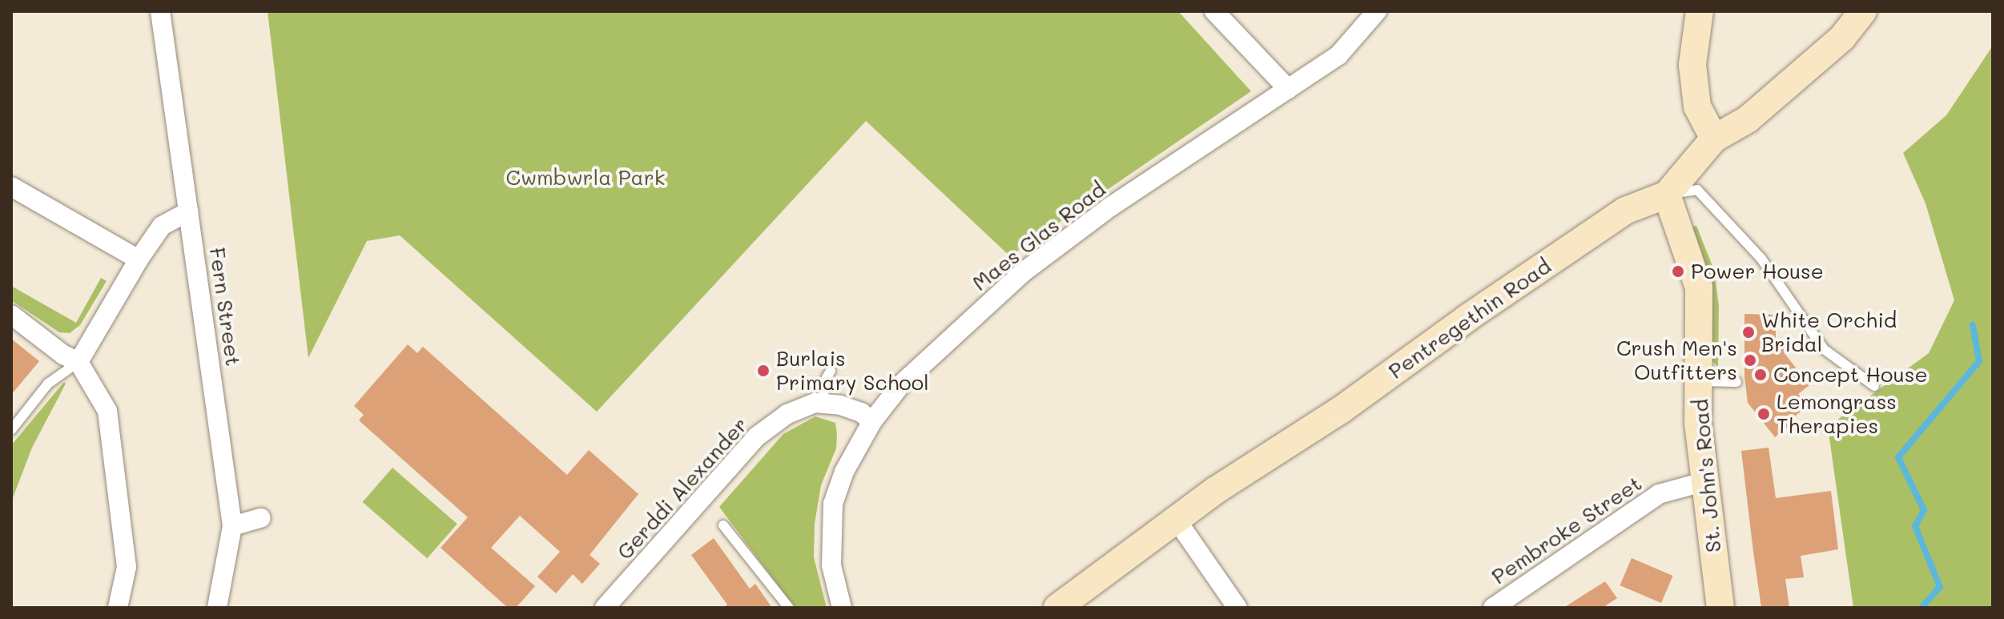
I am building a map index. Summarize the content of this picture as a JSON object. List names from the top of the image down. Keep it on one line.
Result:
{"streets":{"street":["Maes Glas Road","Fern Street","Pentregethin Road","St. John's Road","Gerddi Alexander","Pembroke Street"]},"crossings":[["Maes Glas Road","Gerddi Alexander"],["Pentregethin Road","St. John's Road"],["St. John's Road","Pembroke Street"]],"parks":["Cwmbwrla Park"],"places":["Power House","White Orchid Bridal","Crush Men's Outfitters","Burlais Primary School","Concept House","Lemongrass Therapies"]}
